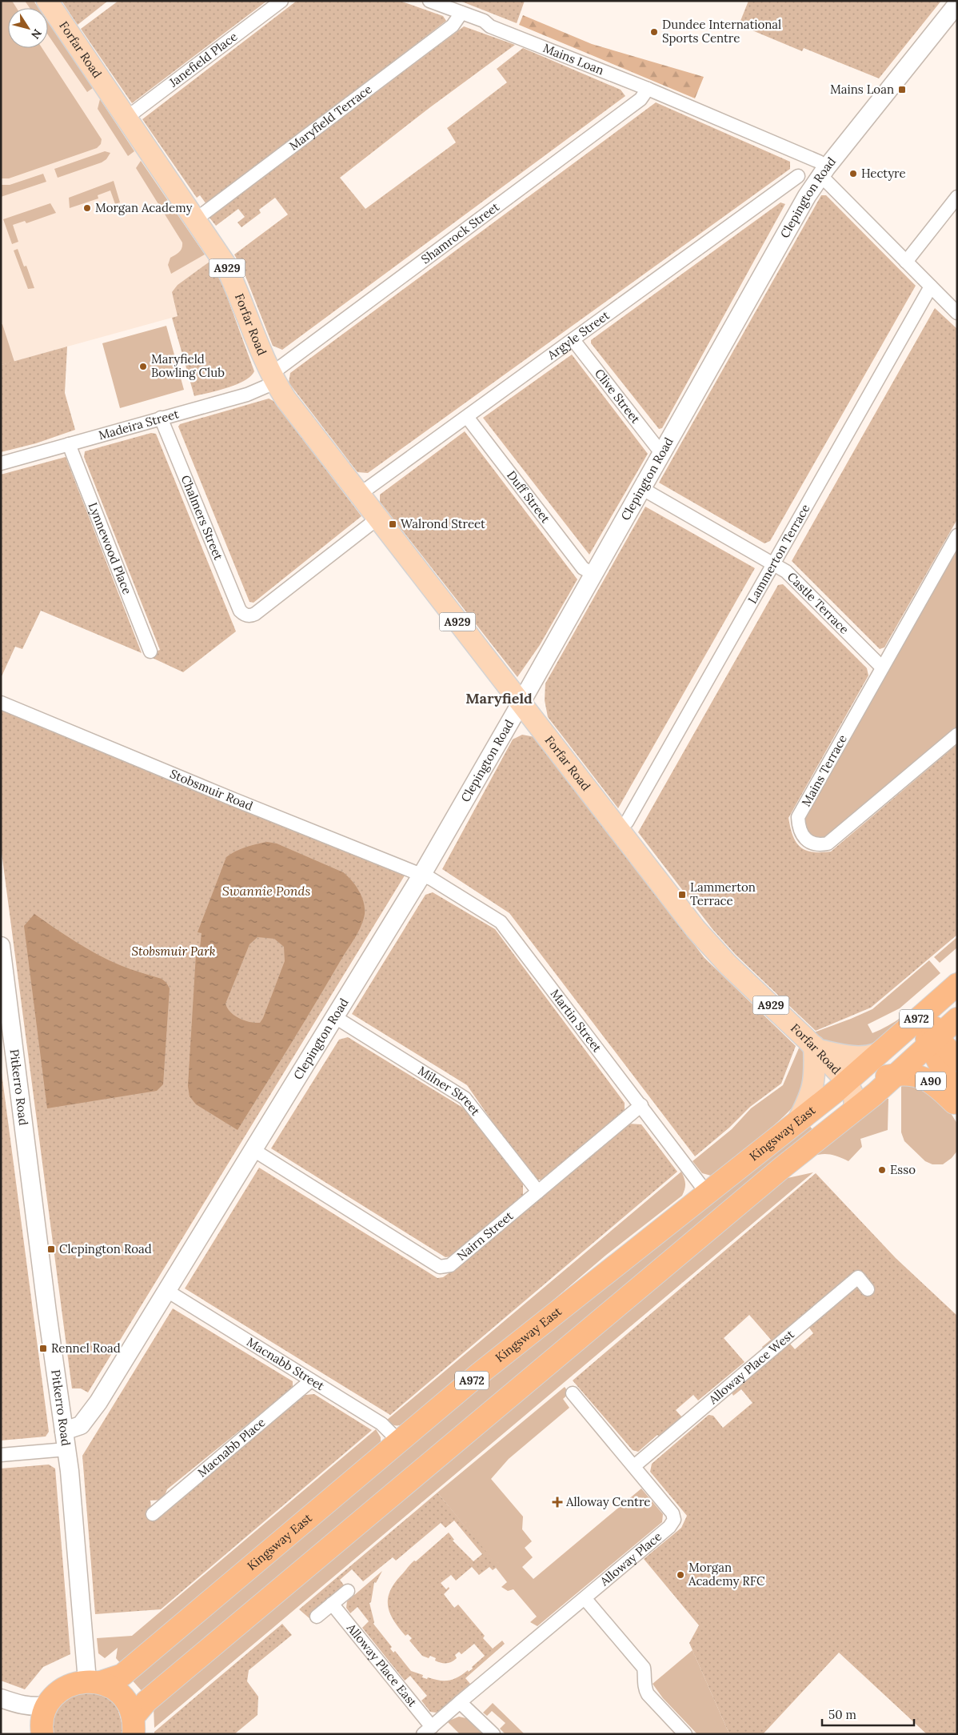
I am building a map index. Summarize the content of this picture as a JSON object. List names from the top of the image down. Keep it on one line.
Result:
{"streets":{"highway":["A972","A90","Kingsway East"],"main road":["Forfar Road","A929"],"street":["Mains Loan","Janefield Place","Maryfield Terrace","Clepington Road","Shamrock Street","Argyle Street","Clive Street","Madeira Street","Duff Street","Chalmers Street","Lynnewood Place","Lammerton Terrace","Castle Terrace","Mains Terrace","Stobsmuir Road","Martin Street","Pitkerro Road","Milner Street","Nairn Street","Macnabb Street","Alloway Place West","Macnabb Place","Alloway Place","Alloway Place East"]},"crossings":[["Forfar Road","Janefield Place"],["Forfar Road","Maryfield Terrace"],["Forfar Road","Clepington Road"],["Forfar Road","Shamrock Street"],["Forfar Road","Argyle Street"],["Forfar Road","Madeira Street"],["Forfar Road","Chalmers Street"],["Forfar Road","A972"],["Forfar Road","Kingsway East"],["Mains Loan","Maryfield Terrace"],["Mains Loan","Clepington Road"],["Mains Loan","Shamrock Street"],["Mains Loan","Lammerton Terrace"],["Clepington Road","Clive Street"],["Clepington Road","Duff Street"],["Clepington Road","Castle Terrace"],["Clepington Road","Stobsmuir Road"],["Clepington Road","Martin Street"],["Clepington Road","Pitkerro Road"],["Clepington Road","Milner Street"],["Clepington Road","Nairn Street"],["Clepington Road","Macnabb Street"],["Shamrock Street","Madeira Street"],["Argyle Street","Clive Street"],["Argyle Street","Duff Street"],["Madeira Street","Chalmers Street"],["Madeira Street","Lynnewood Place"],["Lammerton Terrace","Castle Terrace"],["Castle Terrace","Mains Terrace"],["Stobsmuir Road","Martin Street"],["A972","A90"],["Martin Street","Kingsway East"],["Martin Street","Nairn Street"],["Pitkerro Road","Kingsway East"],["Milner Street","Nairn Street"],["Kingsway East","Macnabb Street"],["Macnabb Street","Macnabb Place"],["Alloway Place West","Alloway Place"],["Alloway Place","Alloway Place East"]],"districts":["Maryfield"],"water":["Swannie Ponds"],"parks":["Stobsmuir Park"],"places":{"other":["Dundee International Sports Centre","Hectyre","Morgan Academy","Maryfield Bowling Club","Esso","Morgan Academy RFC"],"transit":["Mains Loan","Walrond Street","Lammerton Terrace","Clepington Road","Rennel Road"],"health":["Alloway Centre"]},"scale_bar":"50 m","north":"bottom right"}
